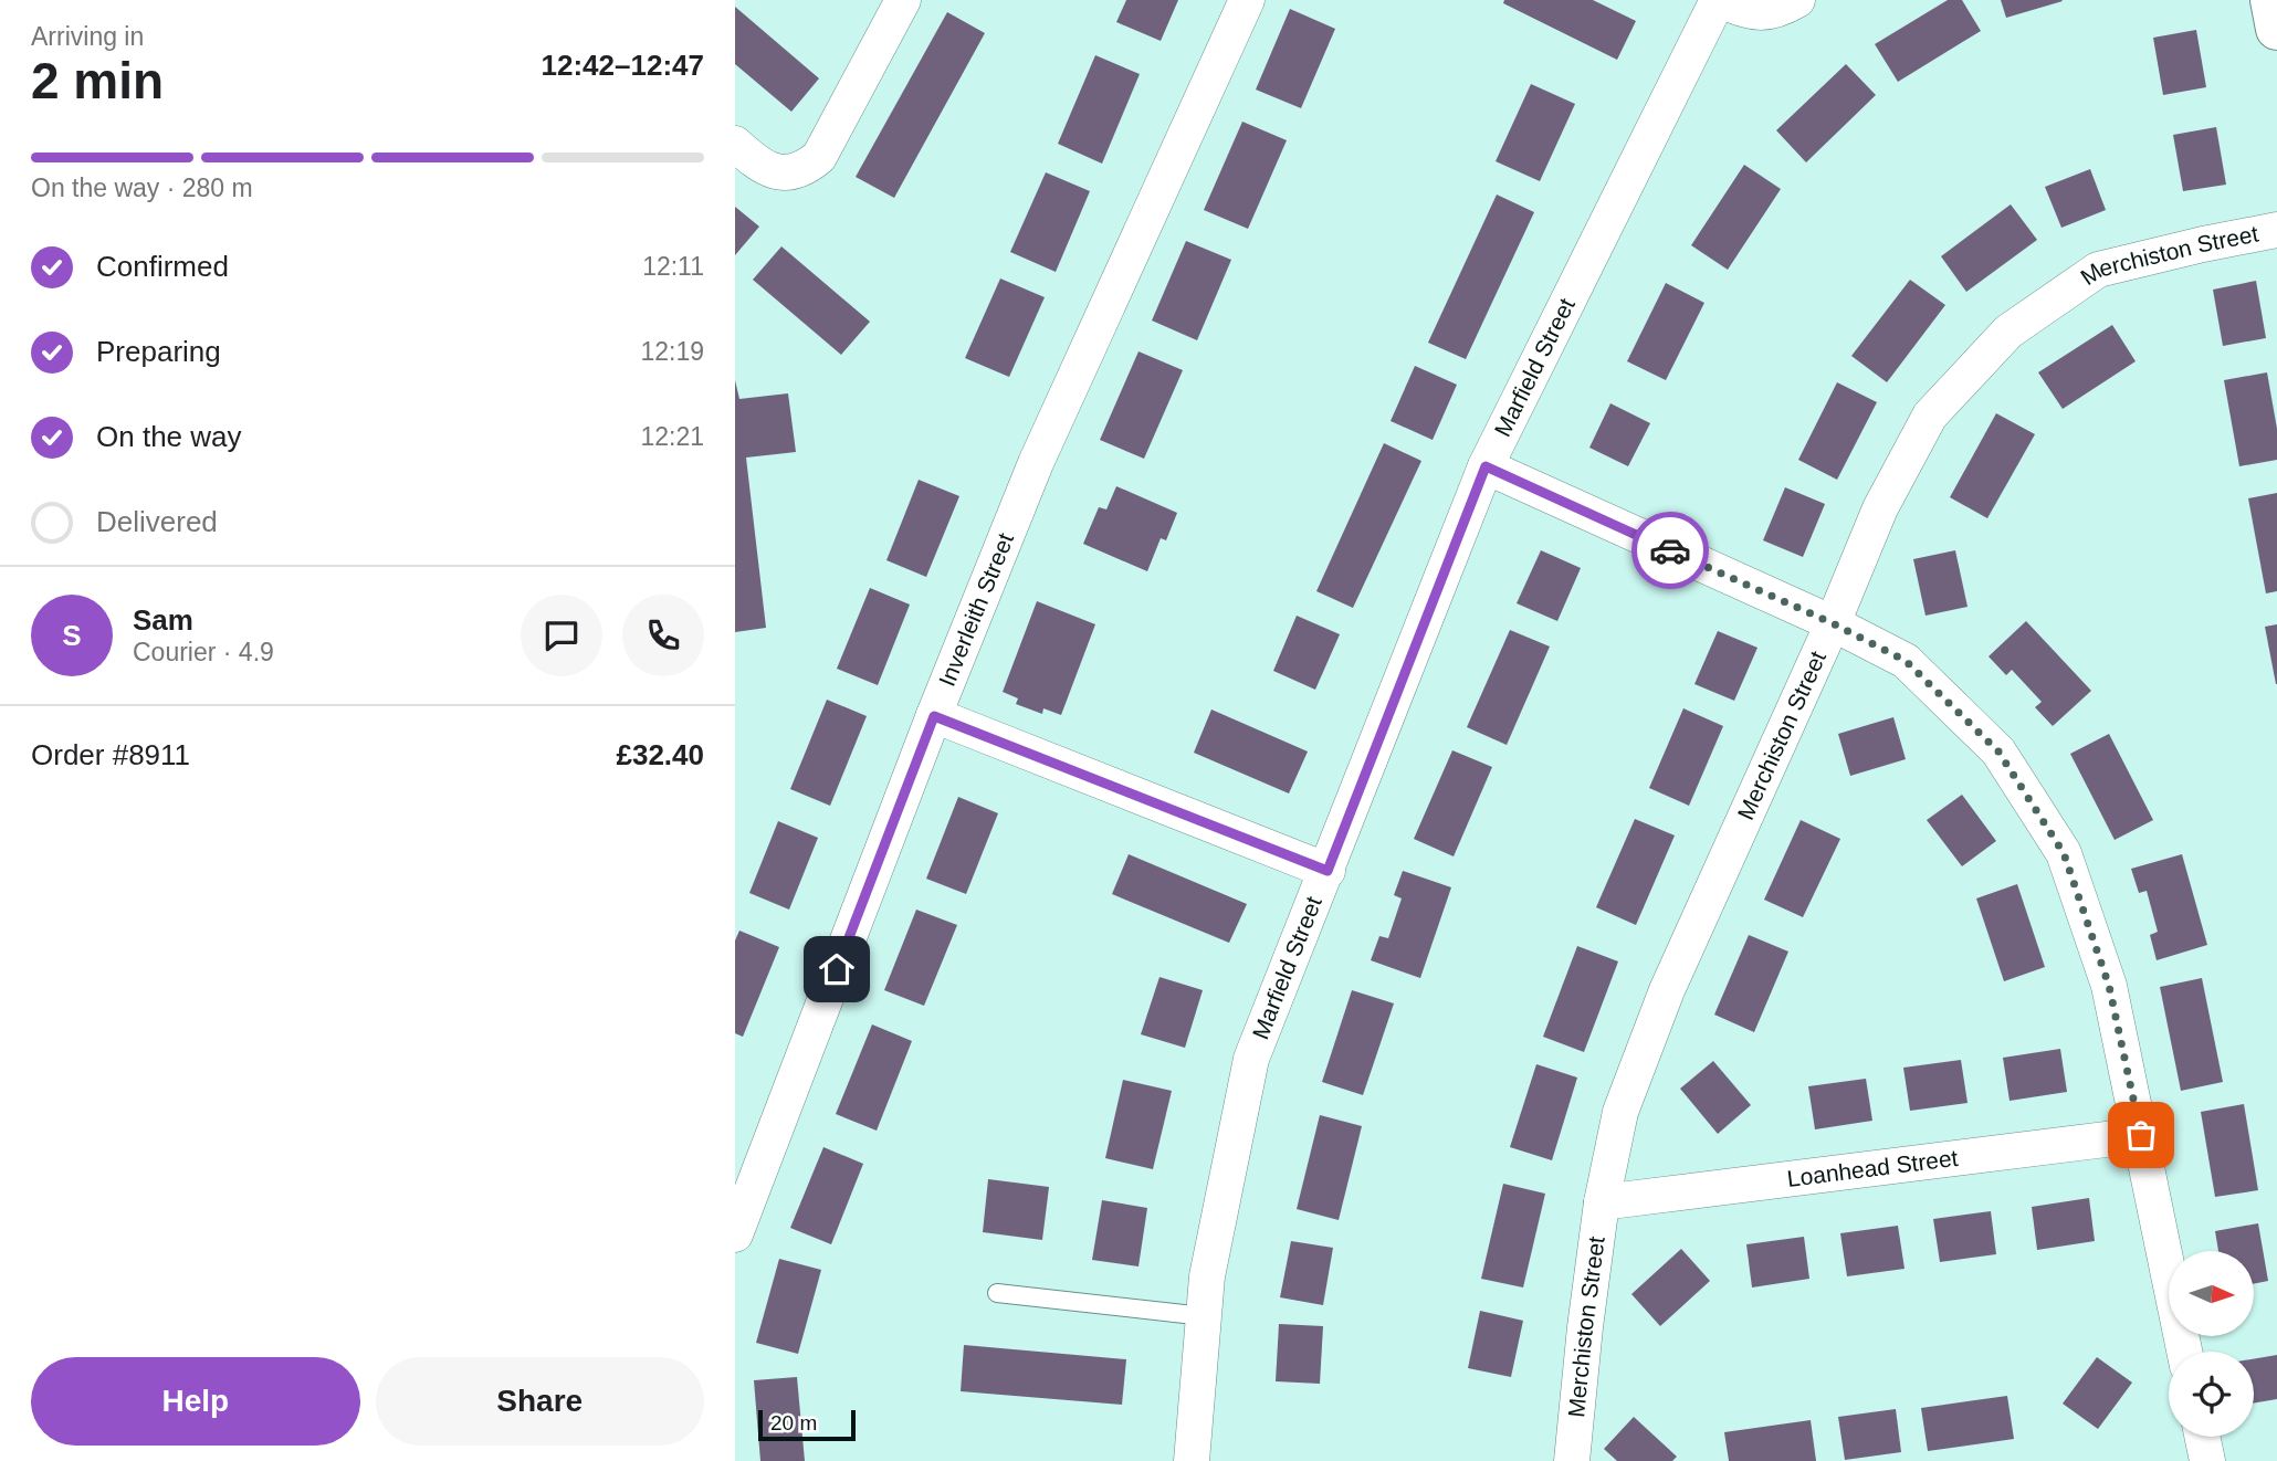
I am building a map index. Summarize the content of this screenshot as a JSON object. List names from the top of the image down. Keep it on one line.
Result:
{"streets":{"street":["Merchiston Street","Marfield Street","Inverleith Street","Loanhead Street"]},"crossings":[["Merchiston Street","Loanhead Street"]],"scale_bar":"20 m","north":"right","page":{"heading":["2 min","Arriving in","12:42–12:47"],"panel":["Sam","Courier · 4.9","Order #8911","£32.40"],"bar":"On the way · 280 m","list":[["Confirmed","12:11"],["Preparing","12:19"],["On the way","12:21"],"Delivered"],"round":"S","buttons":["Help","Share"],"scale":"20 m"}}
